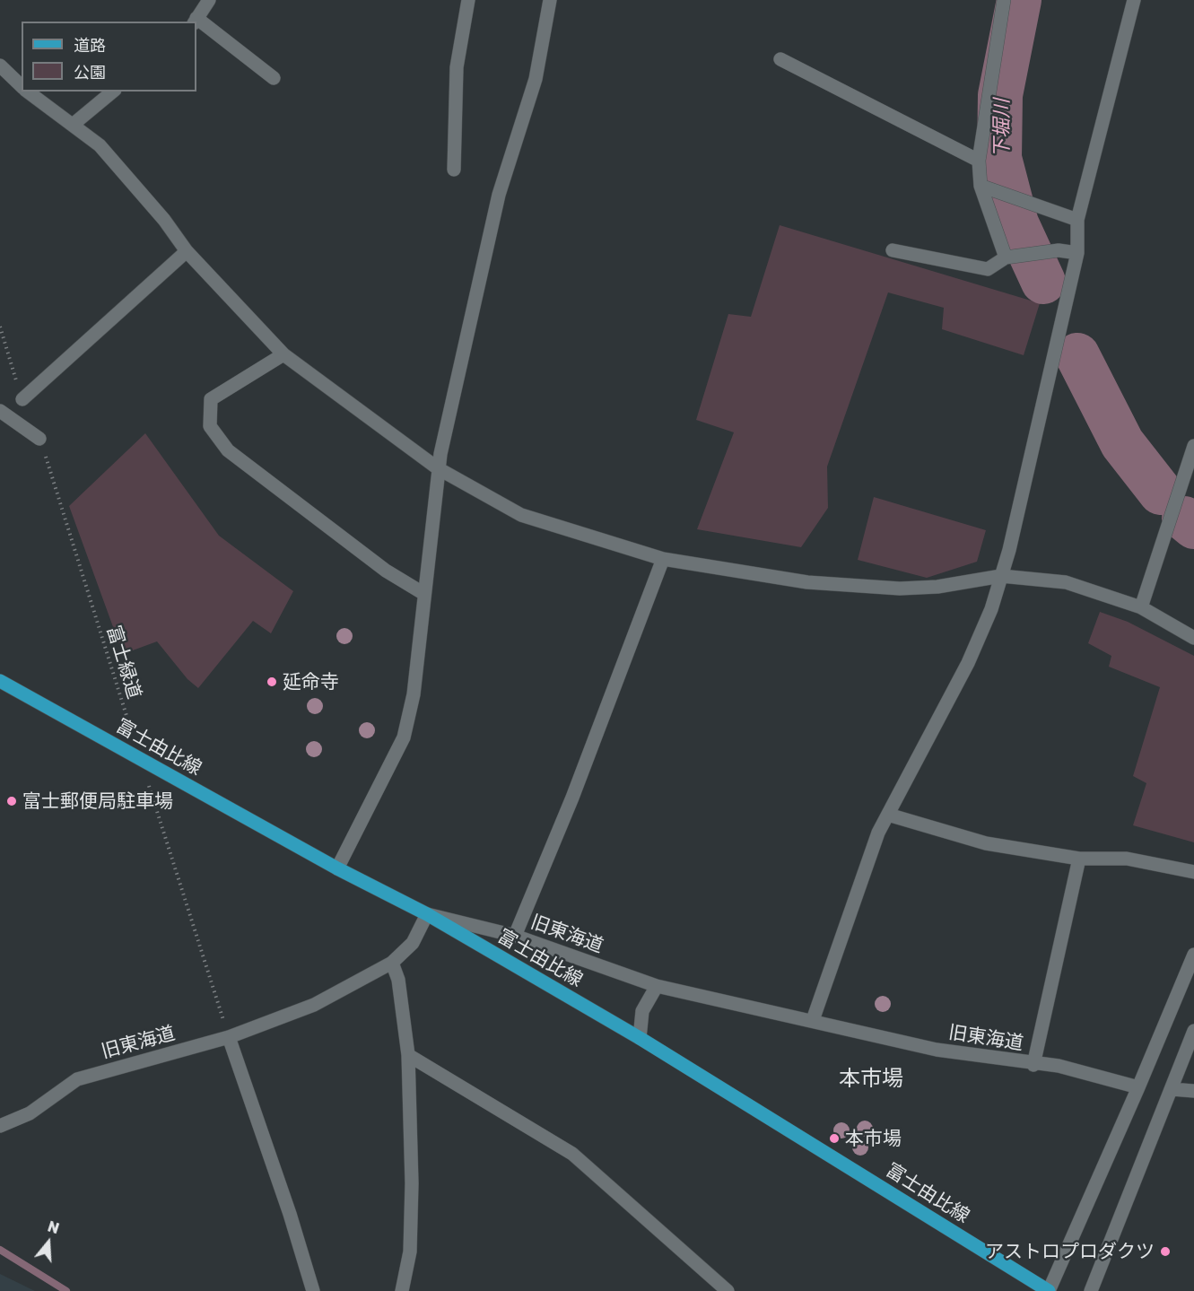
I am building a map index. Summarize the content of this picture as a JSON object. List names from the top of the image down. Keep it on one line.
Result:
{"streets":{"main road":["富士由比線"],"street":["旧東海道"],"path":["富士緑道"]},"crossings":[["富士緑道","富士由比線"],["富士緑道","旧東海道"],["富士由比線","旧東海道"]],"districts":["本市場"],"water":["下堀川"],"places":["延命寺","富士郵便局駐車場","本市場","アストロプロダクツ"],"legend":["道路","公園"],"north":"top"}
